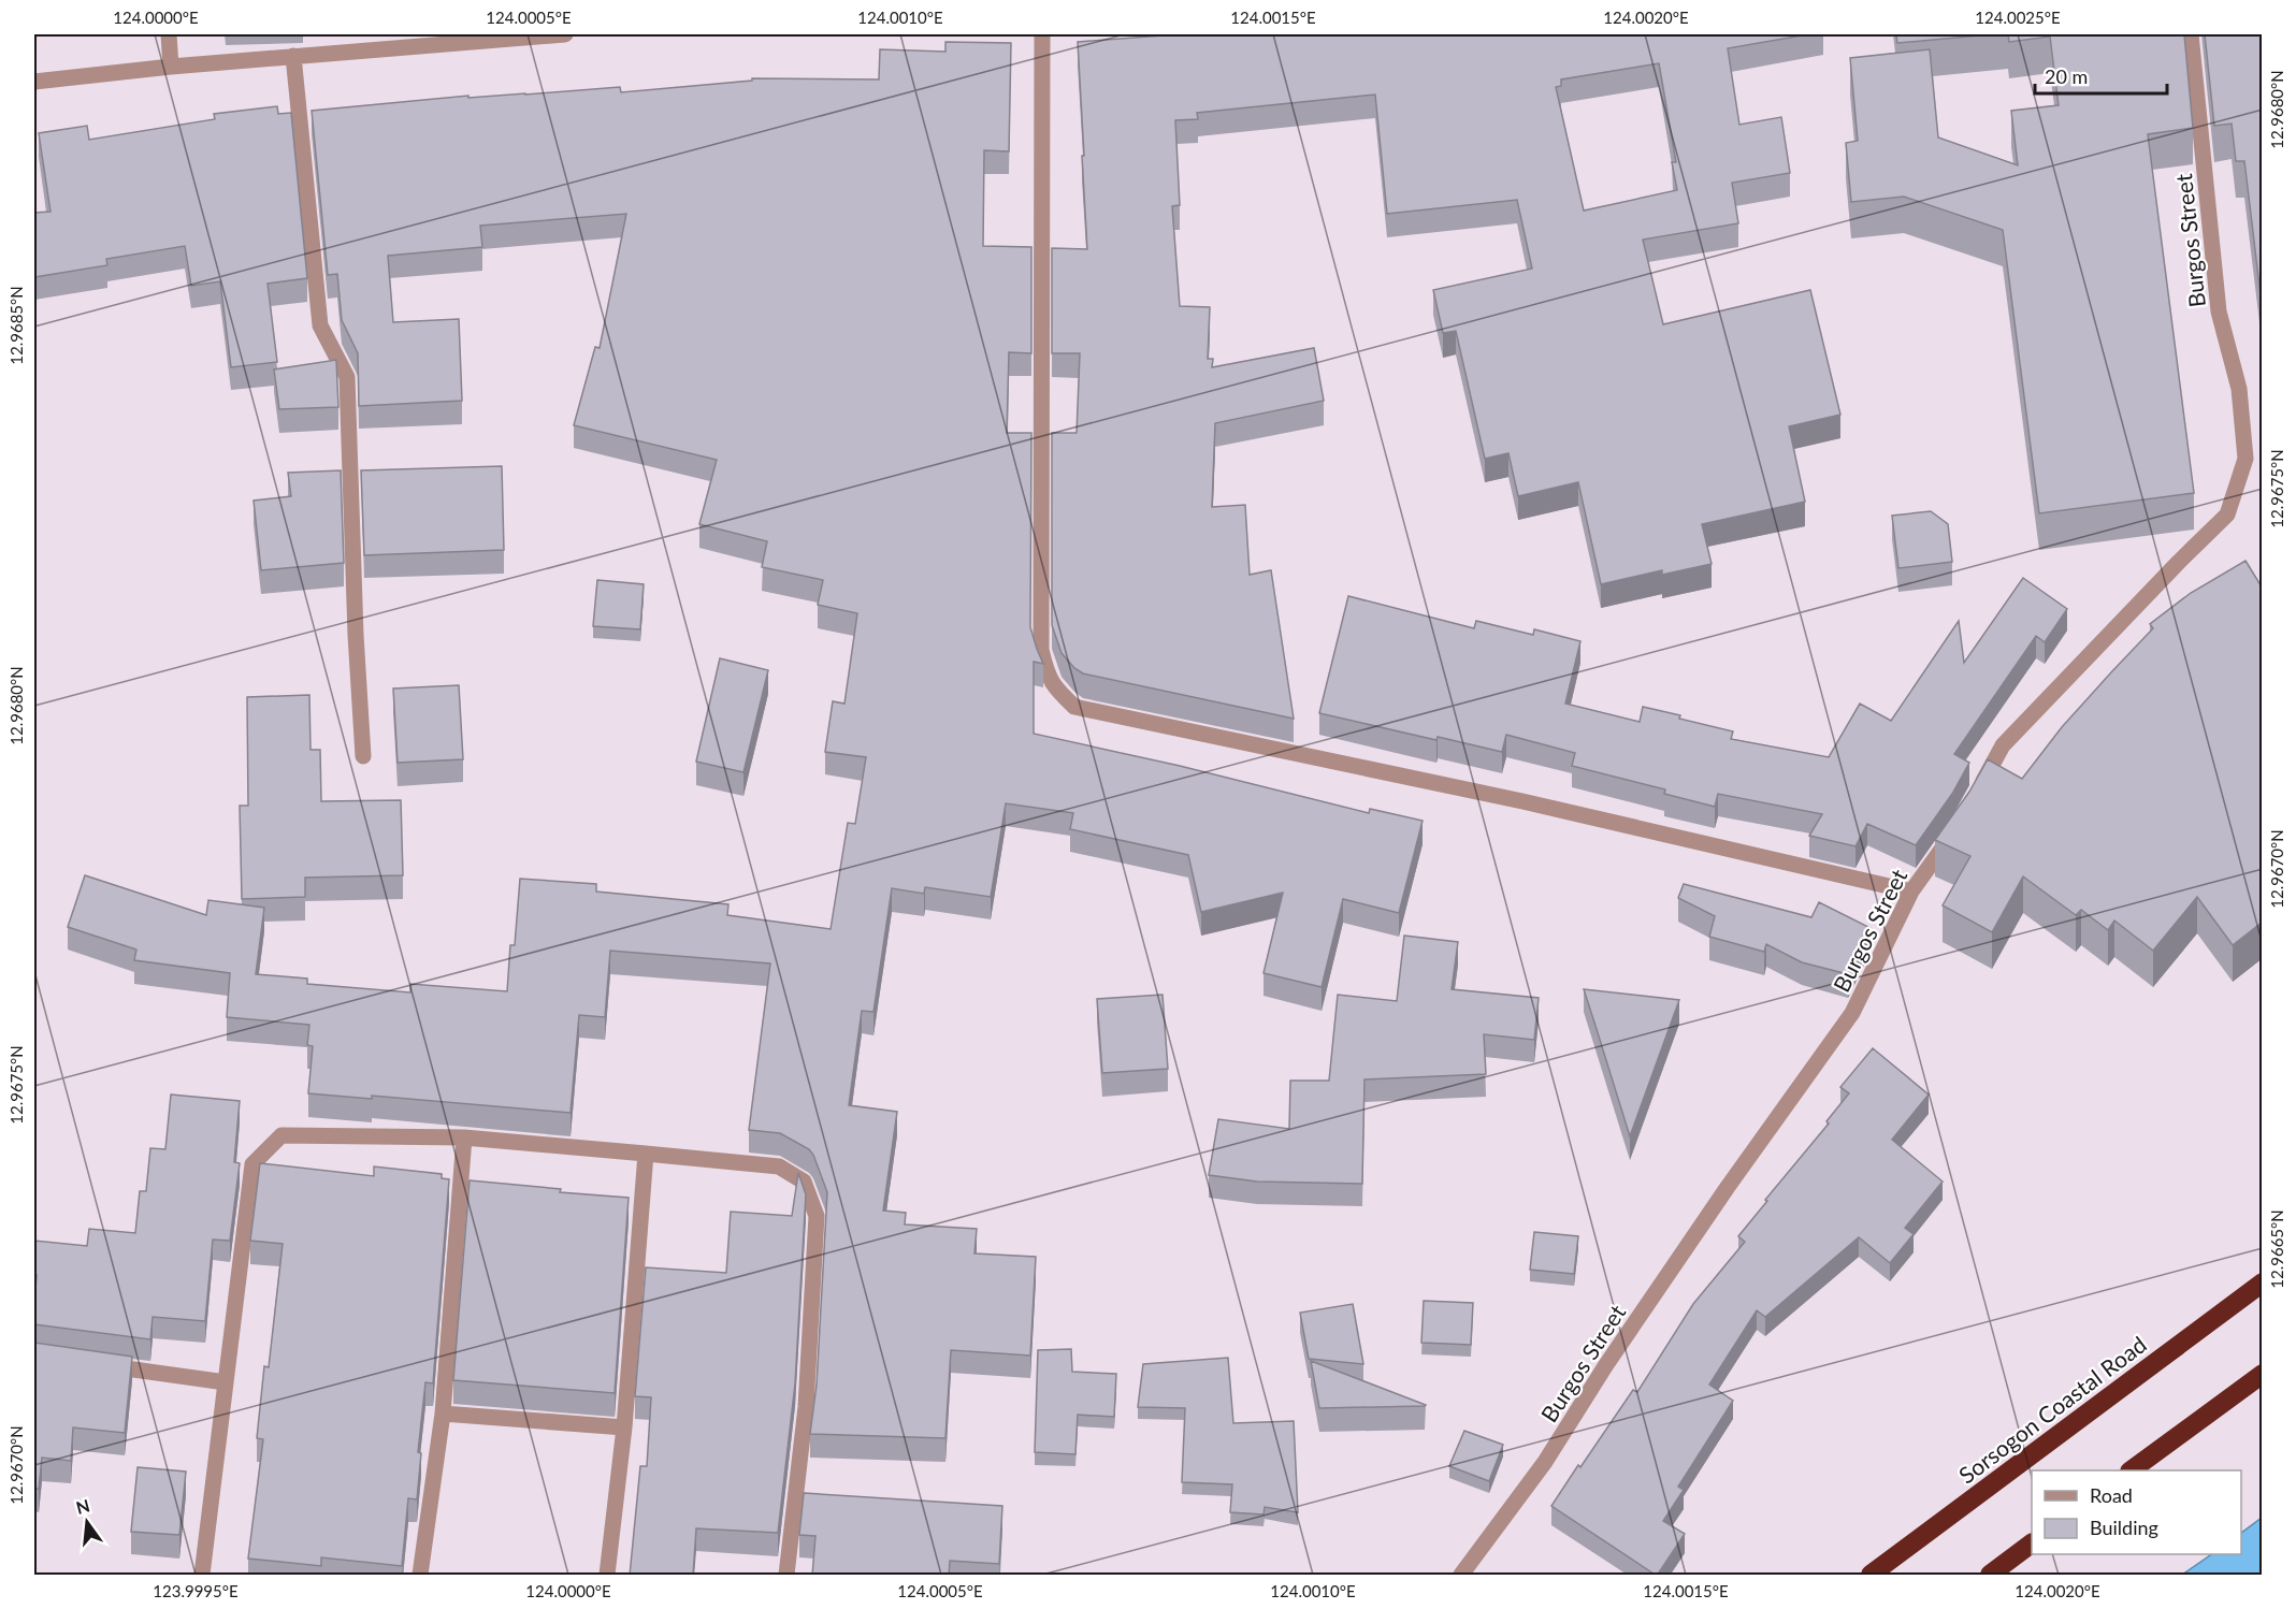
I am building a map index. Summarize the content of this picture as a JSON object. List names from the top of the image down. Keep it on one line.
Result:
{"streets":{"highway":["Sorsogon Coastal Road"],"street":["Burgos Street"]},"legend":["Road","Building"],"scale_bar":"20 m","north":"top","coordinates":["124.0000°E","124.0005°E","124.0010°E","124.0015°E","124.0020°E","124.0025°E","12.9680°N","12.9685°N","12.9675°N","12.9670°N","12.9665°N","123.9995°E"]}
